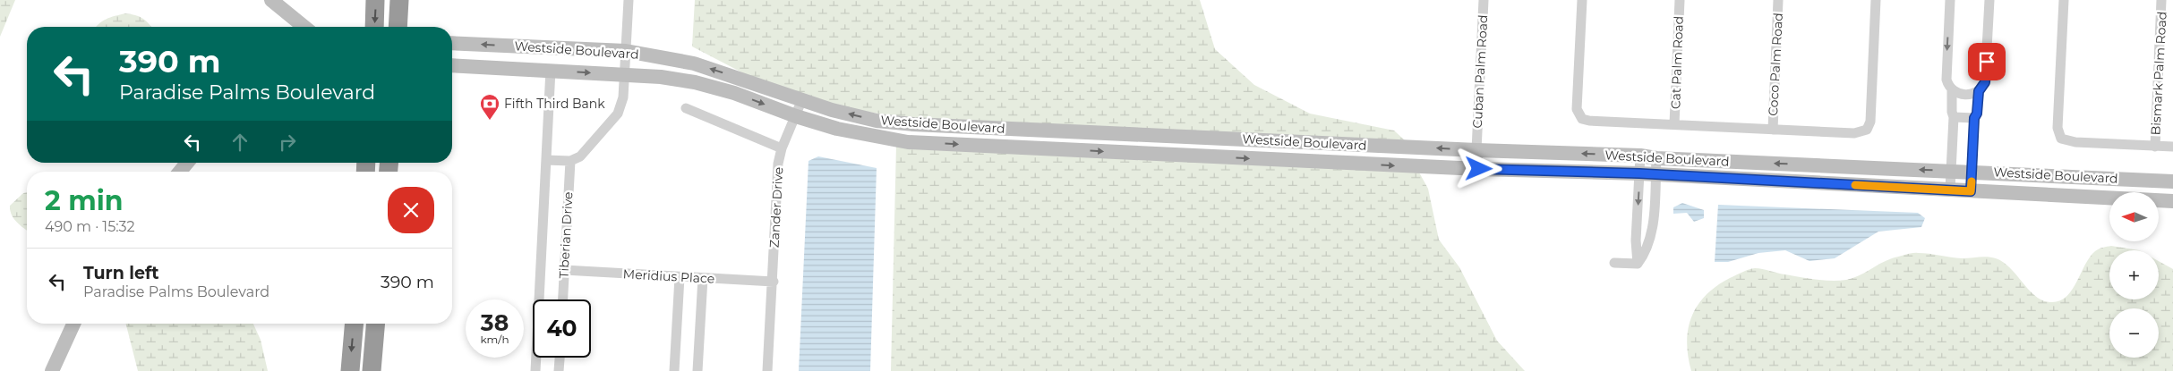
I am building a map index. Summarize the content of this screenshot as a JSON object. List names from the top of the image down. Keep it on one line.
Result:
{"streets":{"street":["Westside Boulevard","Cat Palm Road","Coco Palm Road","Cuban Palm Road","Bismark Palm Road","Zander Drive","Tiberian Drive","Meridius Place"]},"crossings":[["Westside Boulevard","Cuban Palm Road"],["Westside Boulevard","Zander Drive"],["Zander Drive","Meridius Place"],["Tiberian Drive","Meridius Place"]],"places":{"bank":["Fifth Third Bank"]},"north":"left","page":{"turn":["390 m","Paradise Palms Boulevard"],"heading":["2 min","490 m · 15:32"],"map_buttons":["+","−"],"list":[{"name":"Turn left","note":"Paradise Palms Boulevard","value":"390 m"}],"speed":"38 km/h","limit":"40"}}
